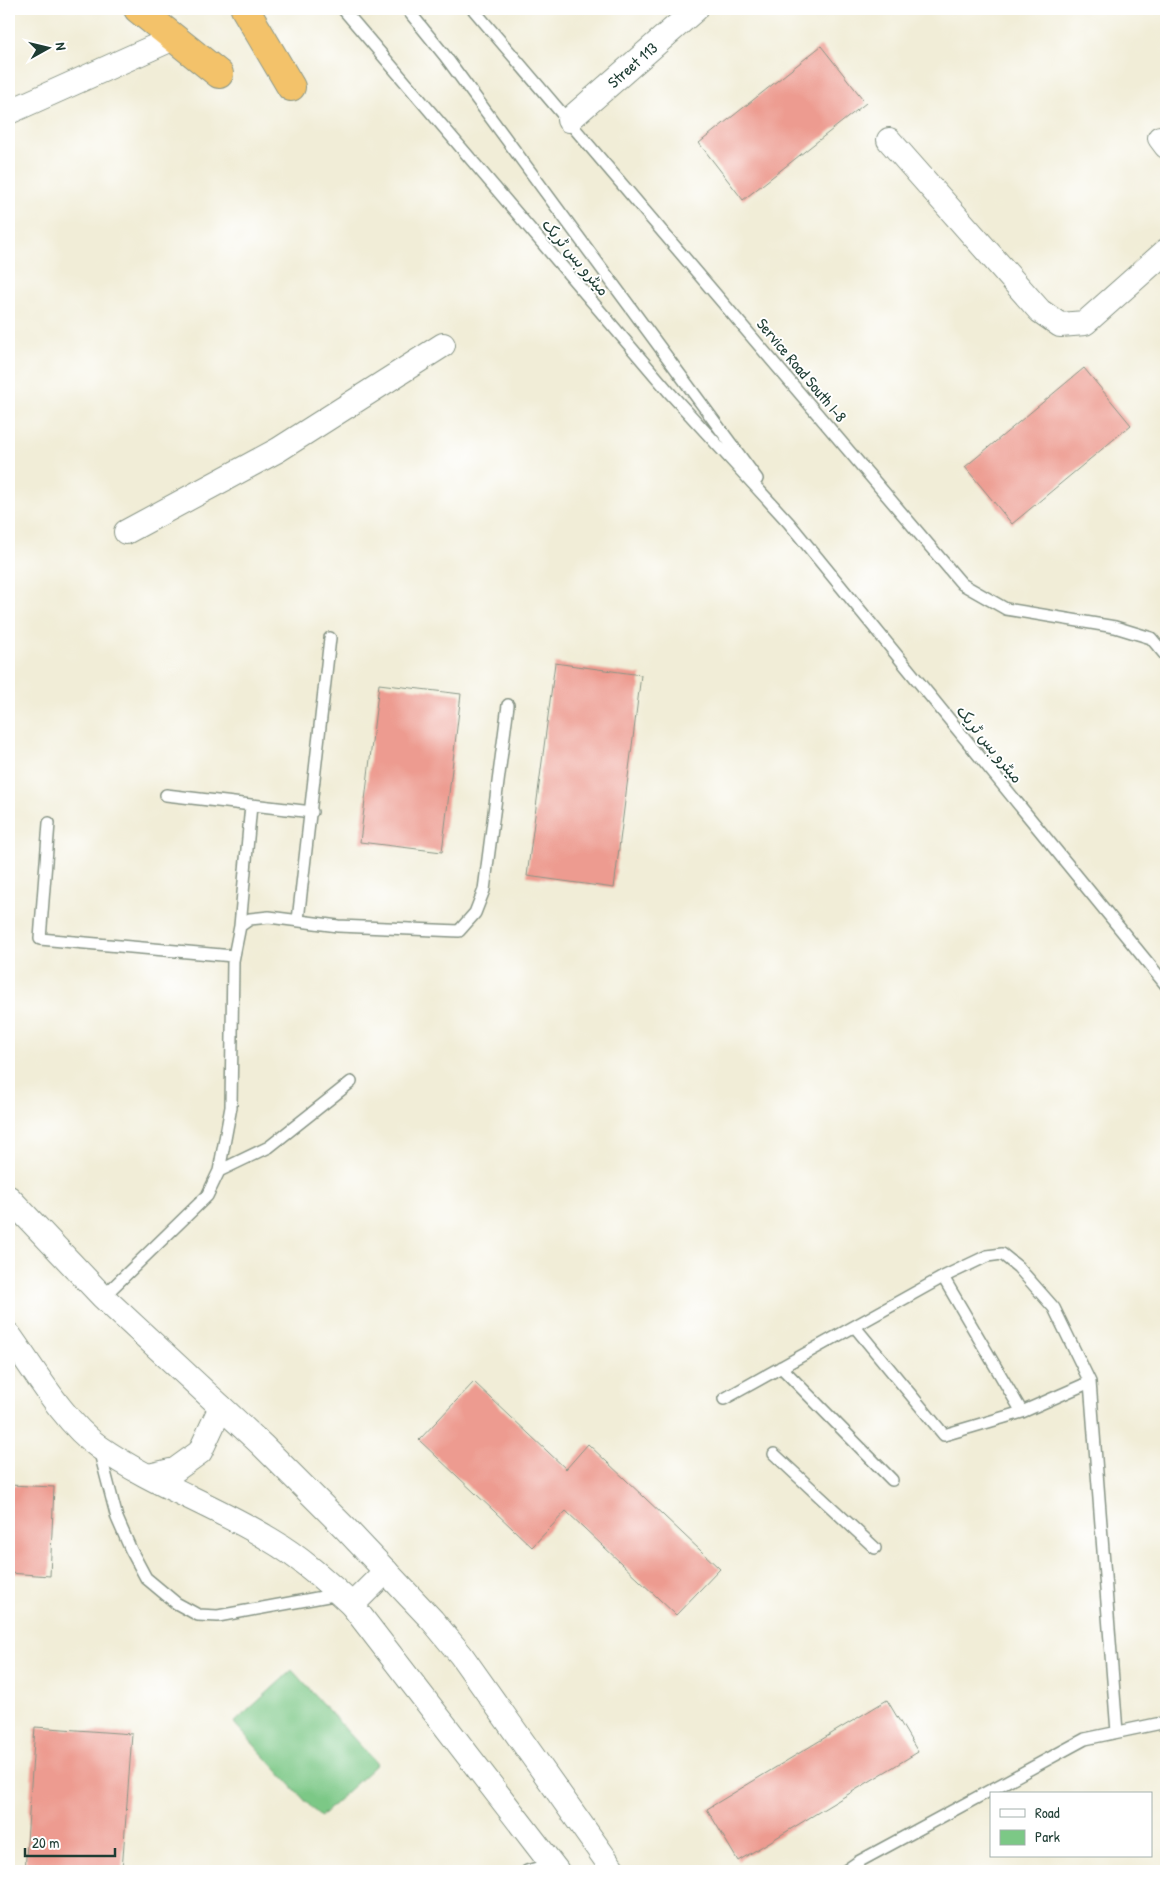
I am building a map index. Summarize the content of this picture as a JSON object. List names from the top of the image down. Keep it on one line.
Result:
{"streets":{"street":["Street 113"],"lane":["میٹرو بس ٹریک","Service Road South I-8"]},"crossings":[["Street 113","Service Road South I-8"]],"legend":["Road","Park"],"scale_bar":"20 m","north":"right"}
